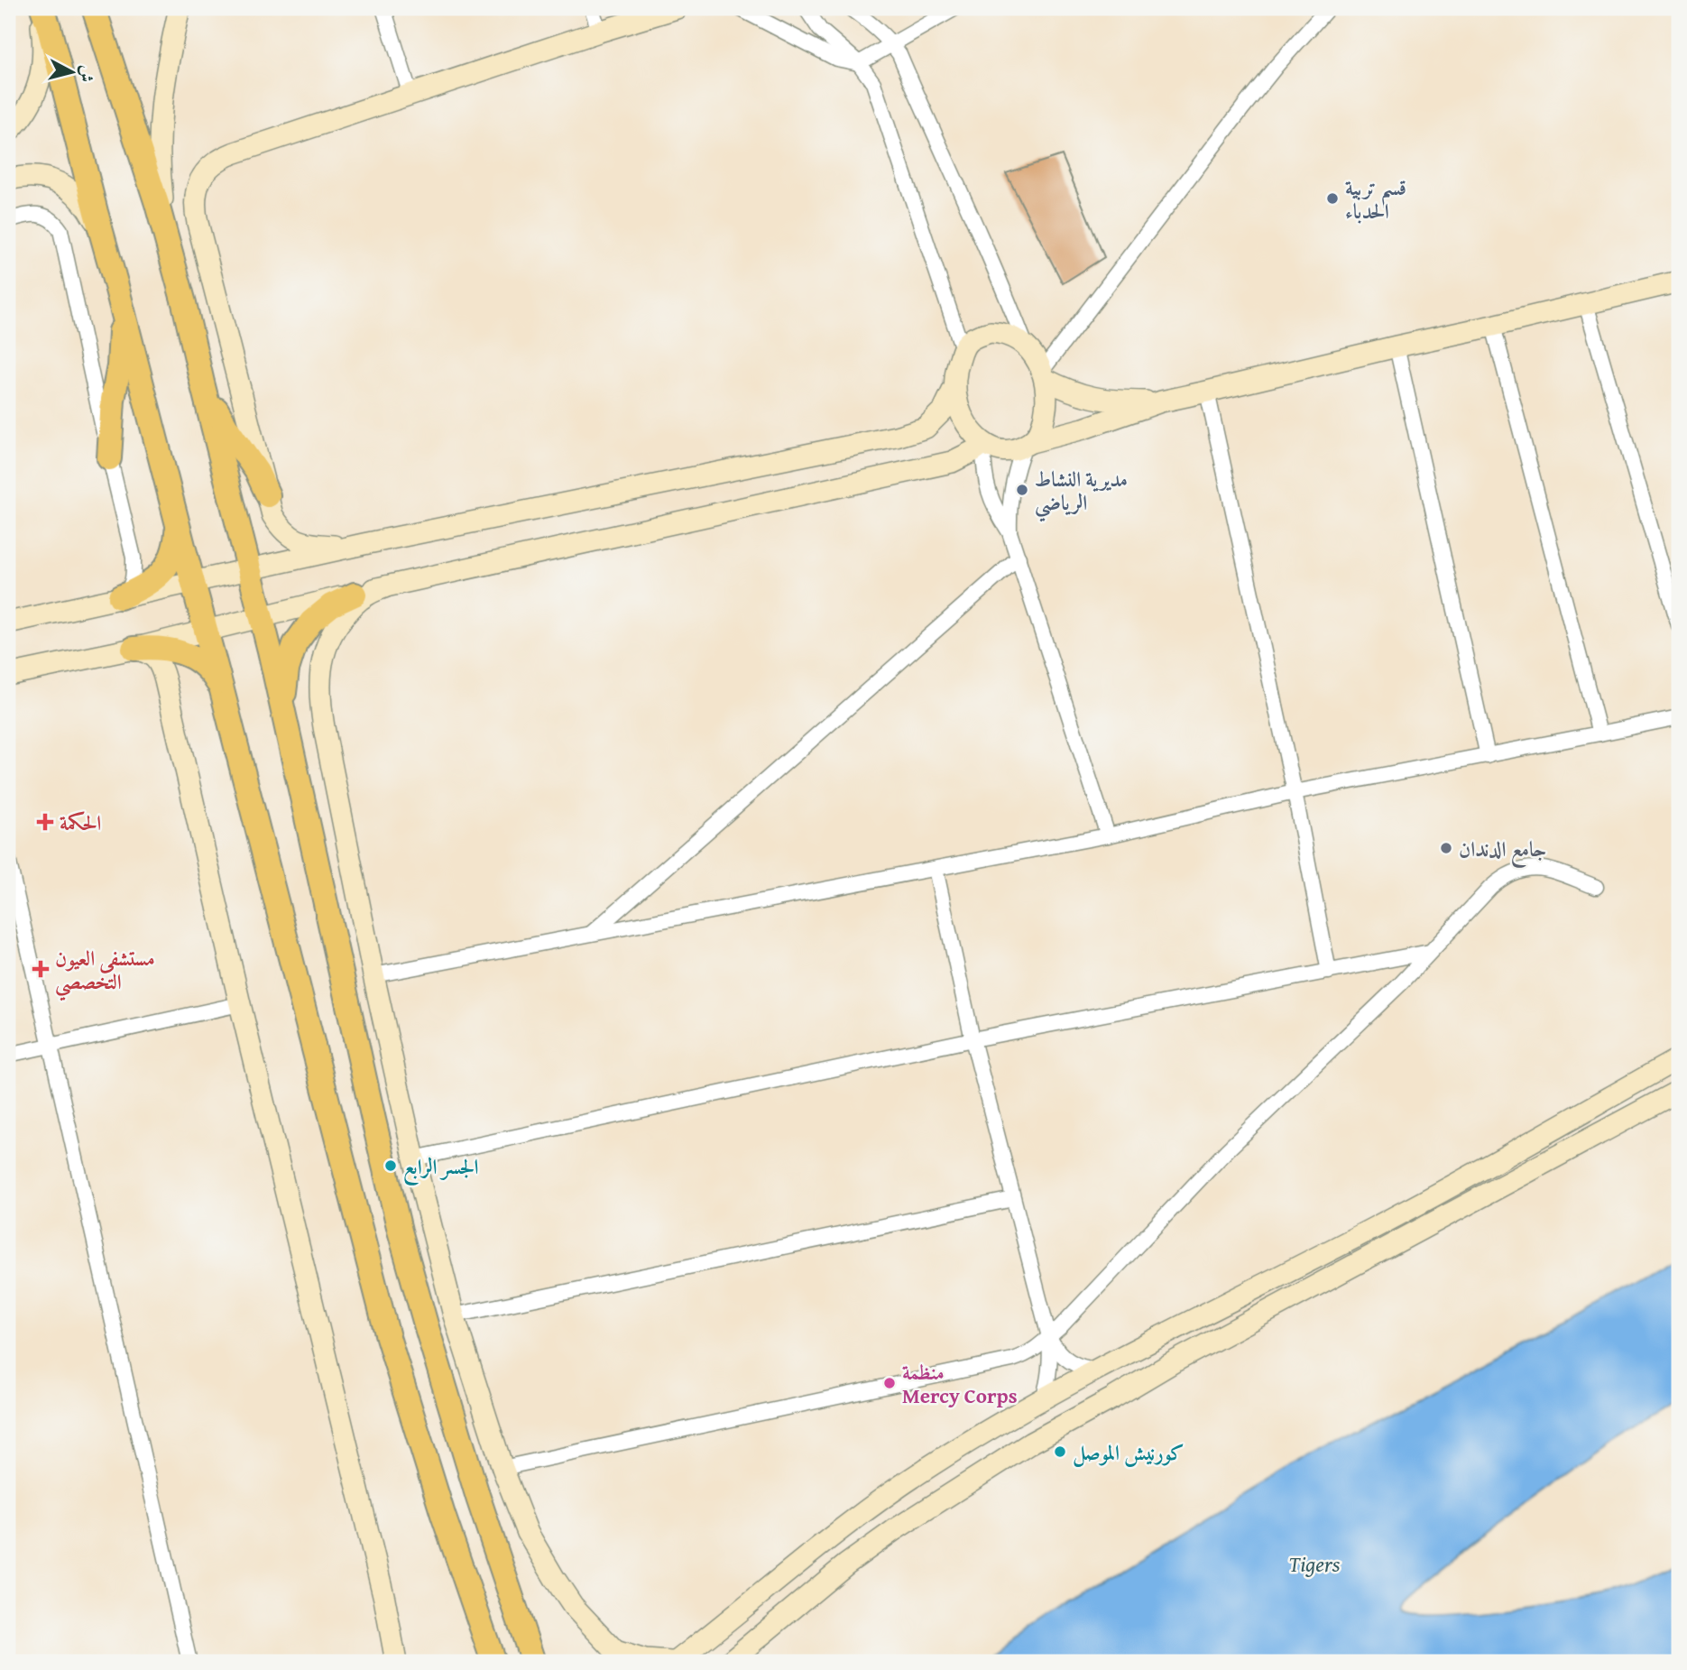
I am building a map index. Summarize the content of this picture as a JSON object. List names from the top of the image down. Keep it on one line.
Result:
{"water":["Tigers"],"places":{"other":["قسم تربية الحدباء","مديرية النشاط الرياضي","جامع الدندان","الجسر الرابع","منظمة Mercy Corps","كورنيش الموصل"],"health":["الحكمة","مستشفى العيون التخصصي"]},"north":"right"}
